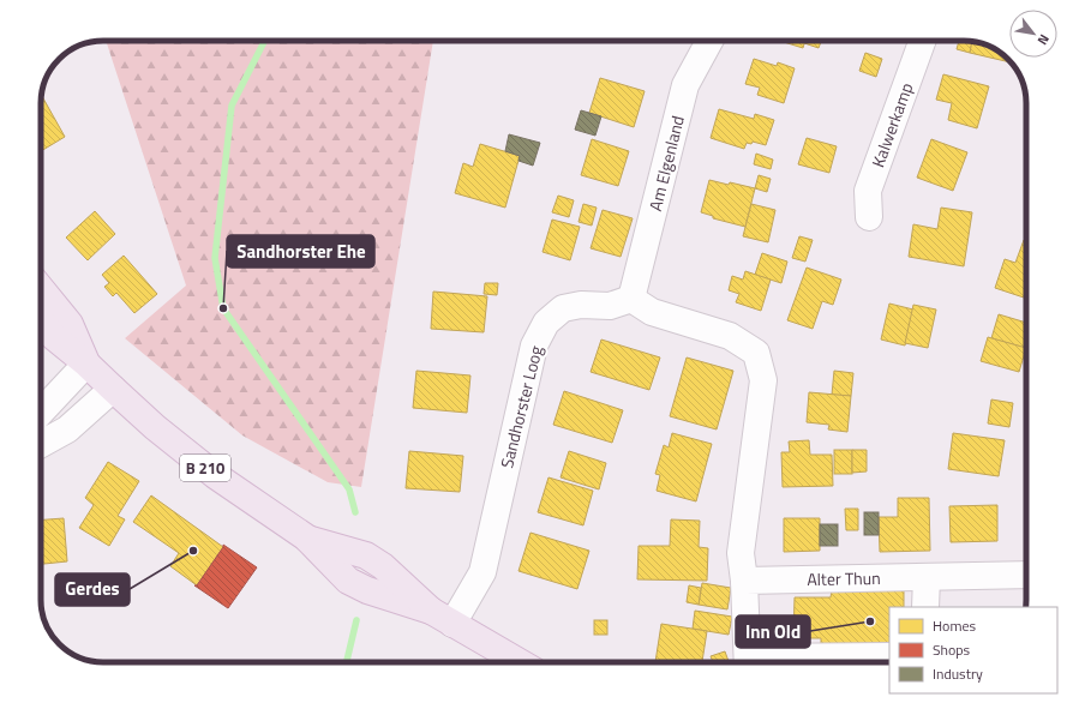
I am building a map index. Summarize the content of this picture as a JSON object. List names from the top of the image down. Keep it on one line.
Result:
{"streets":{"main road":["B 210"],"street":["Kalwerkamp","Am Elgenland","Sandhorster Loog","Alter Thun"]},"crossings":[["Am Elgenland","Sandhorster Loog"],["Sandhorster Loog","B 210"]],"places":["Sandhorster Ehe","Gerdes","Inn Old"],"legend":["Homes","Shops","Industry"],"north":"bottom right"}
